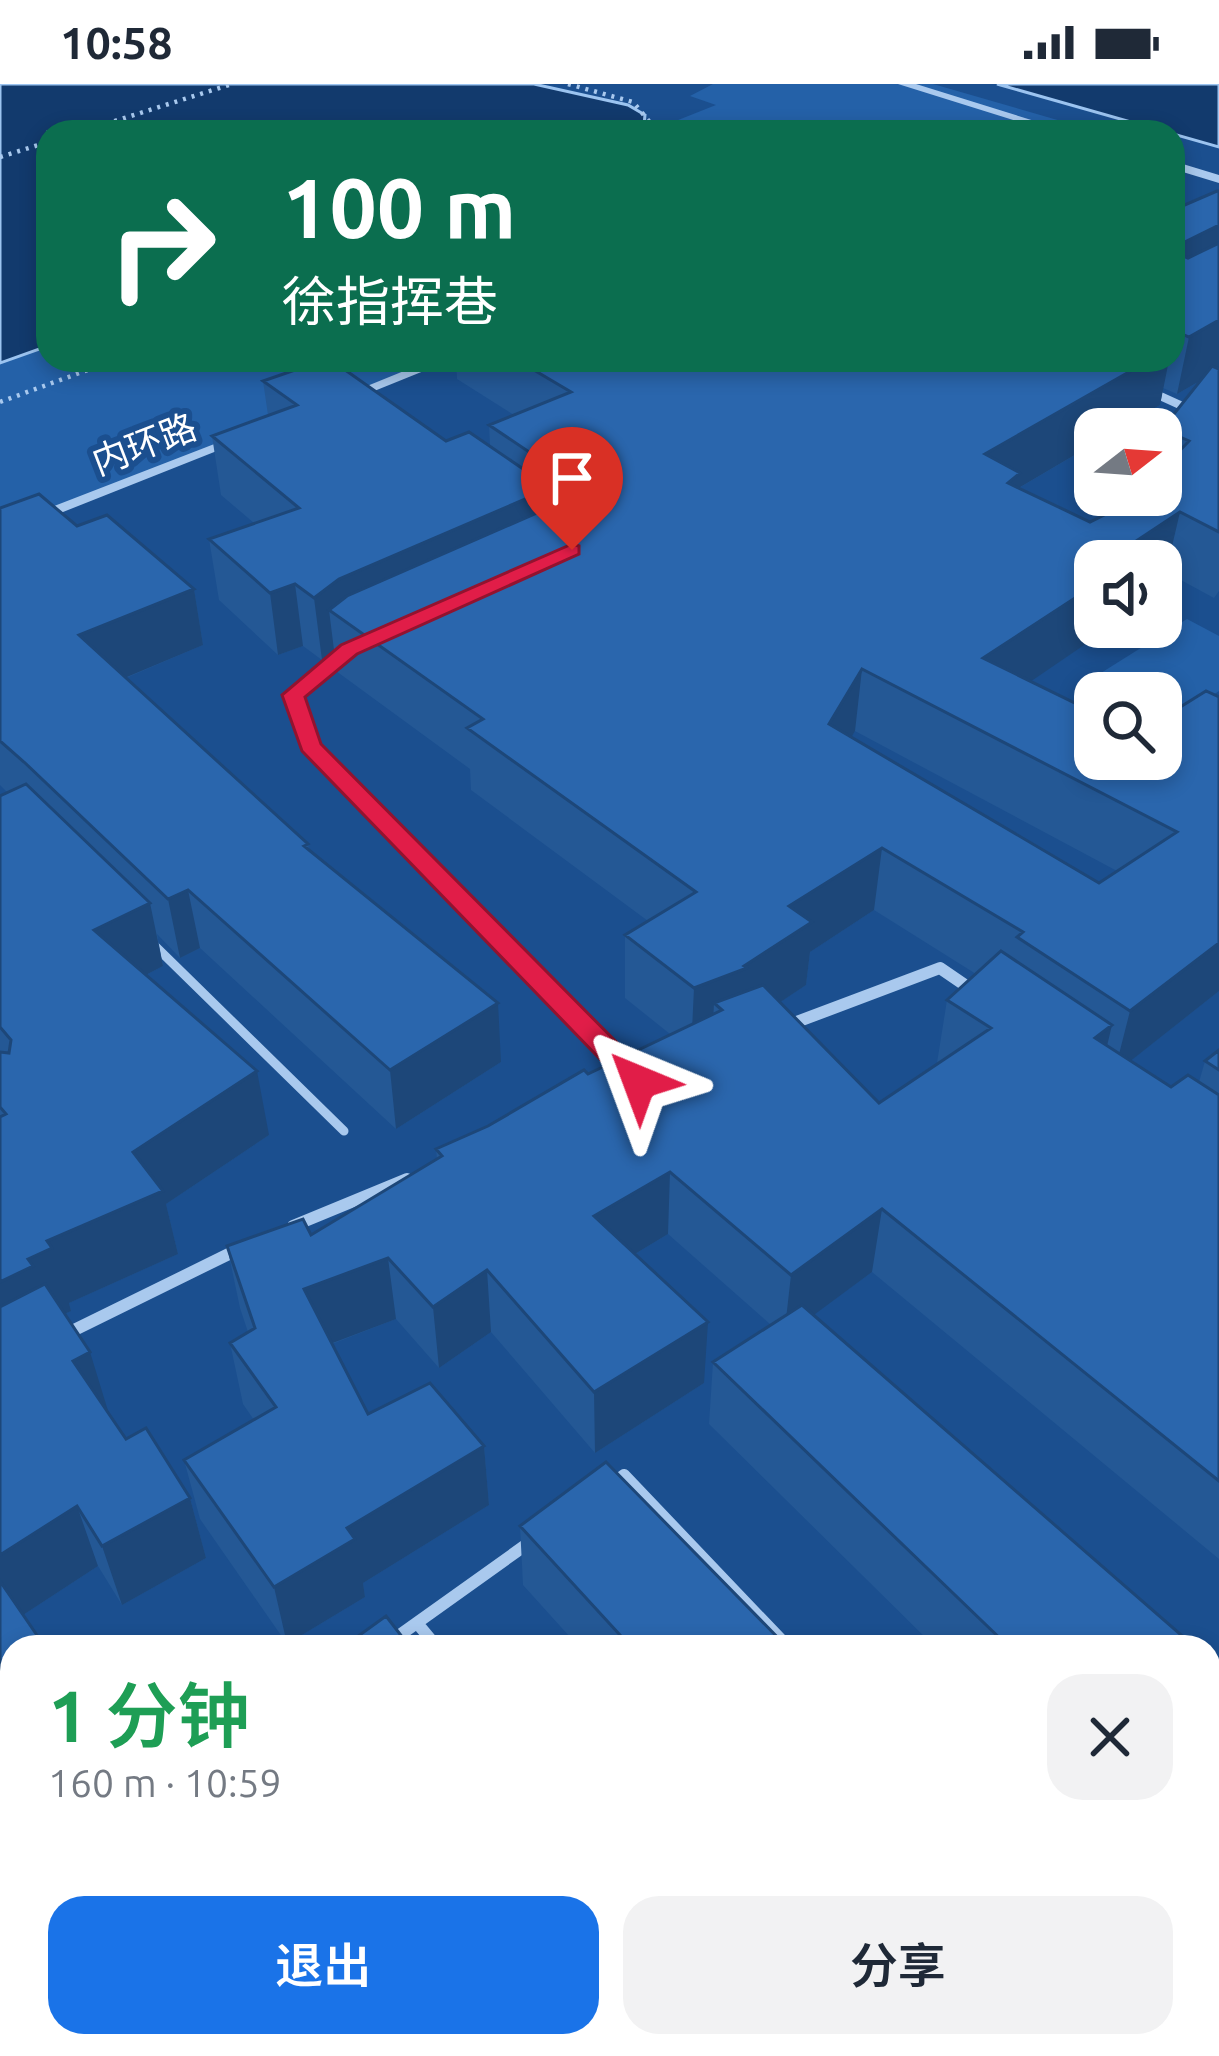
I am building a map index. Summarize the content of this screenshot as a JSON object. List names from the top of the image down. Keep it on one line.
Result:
{"streets":{"street":["内环路"]},"north":"right","page":{"status":"10:58","turn":["100 m","徐指挥巷"],"heading":["1 分钟","160 m · 10:59"],"buttons":["退出","分享"]}}
